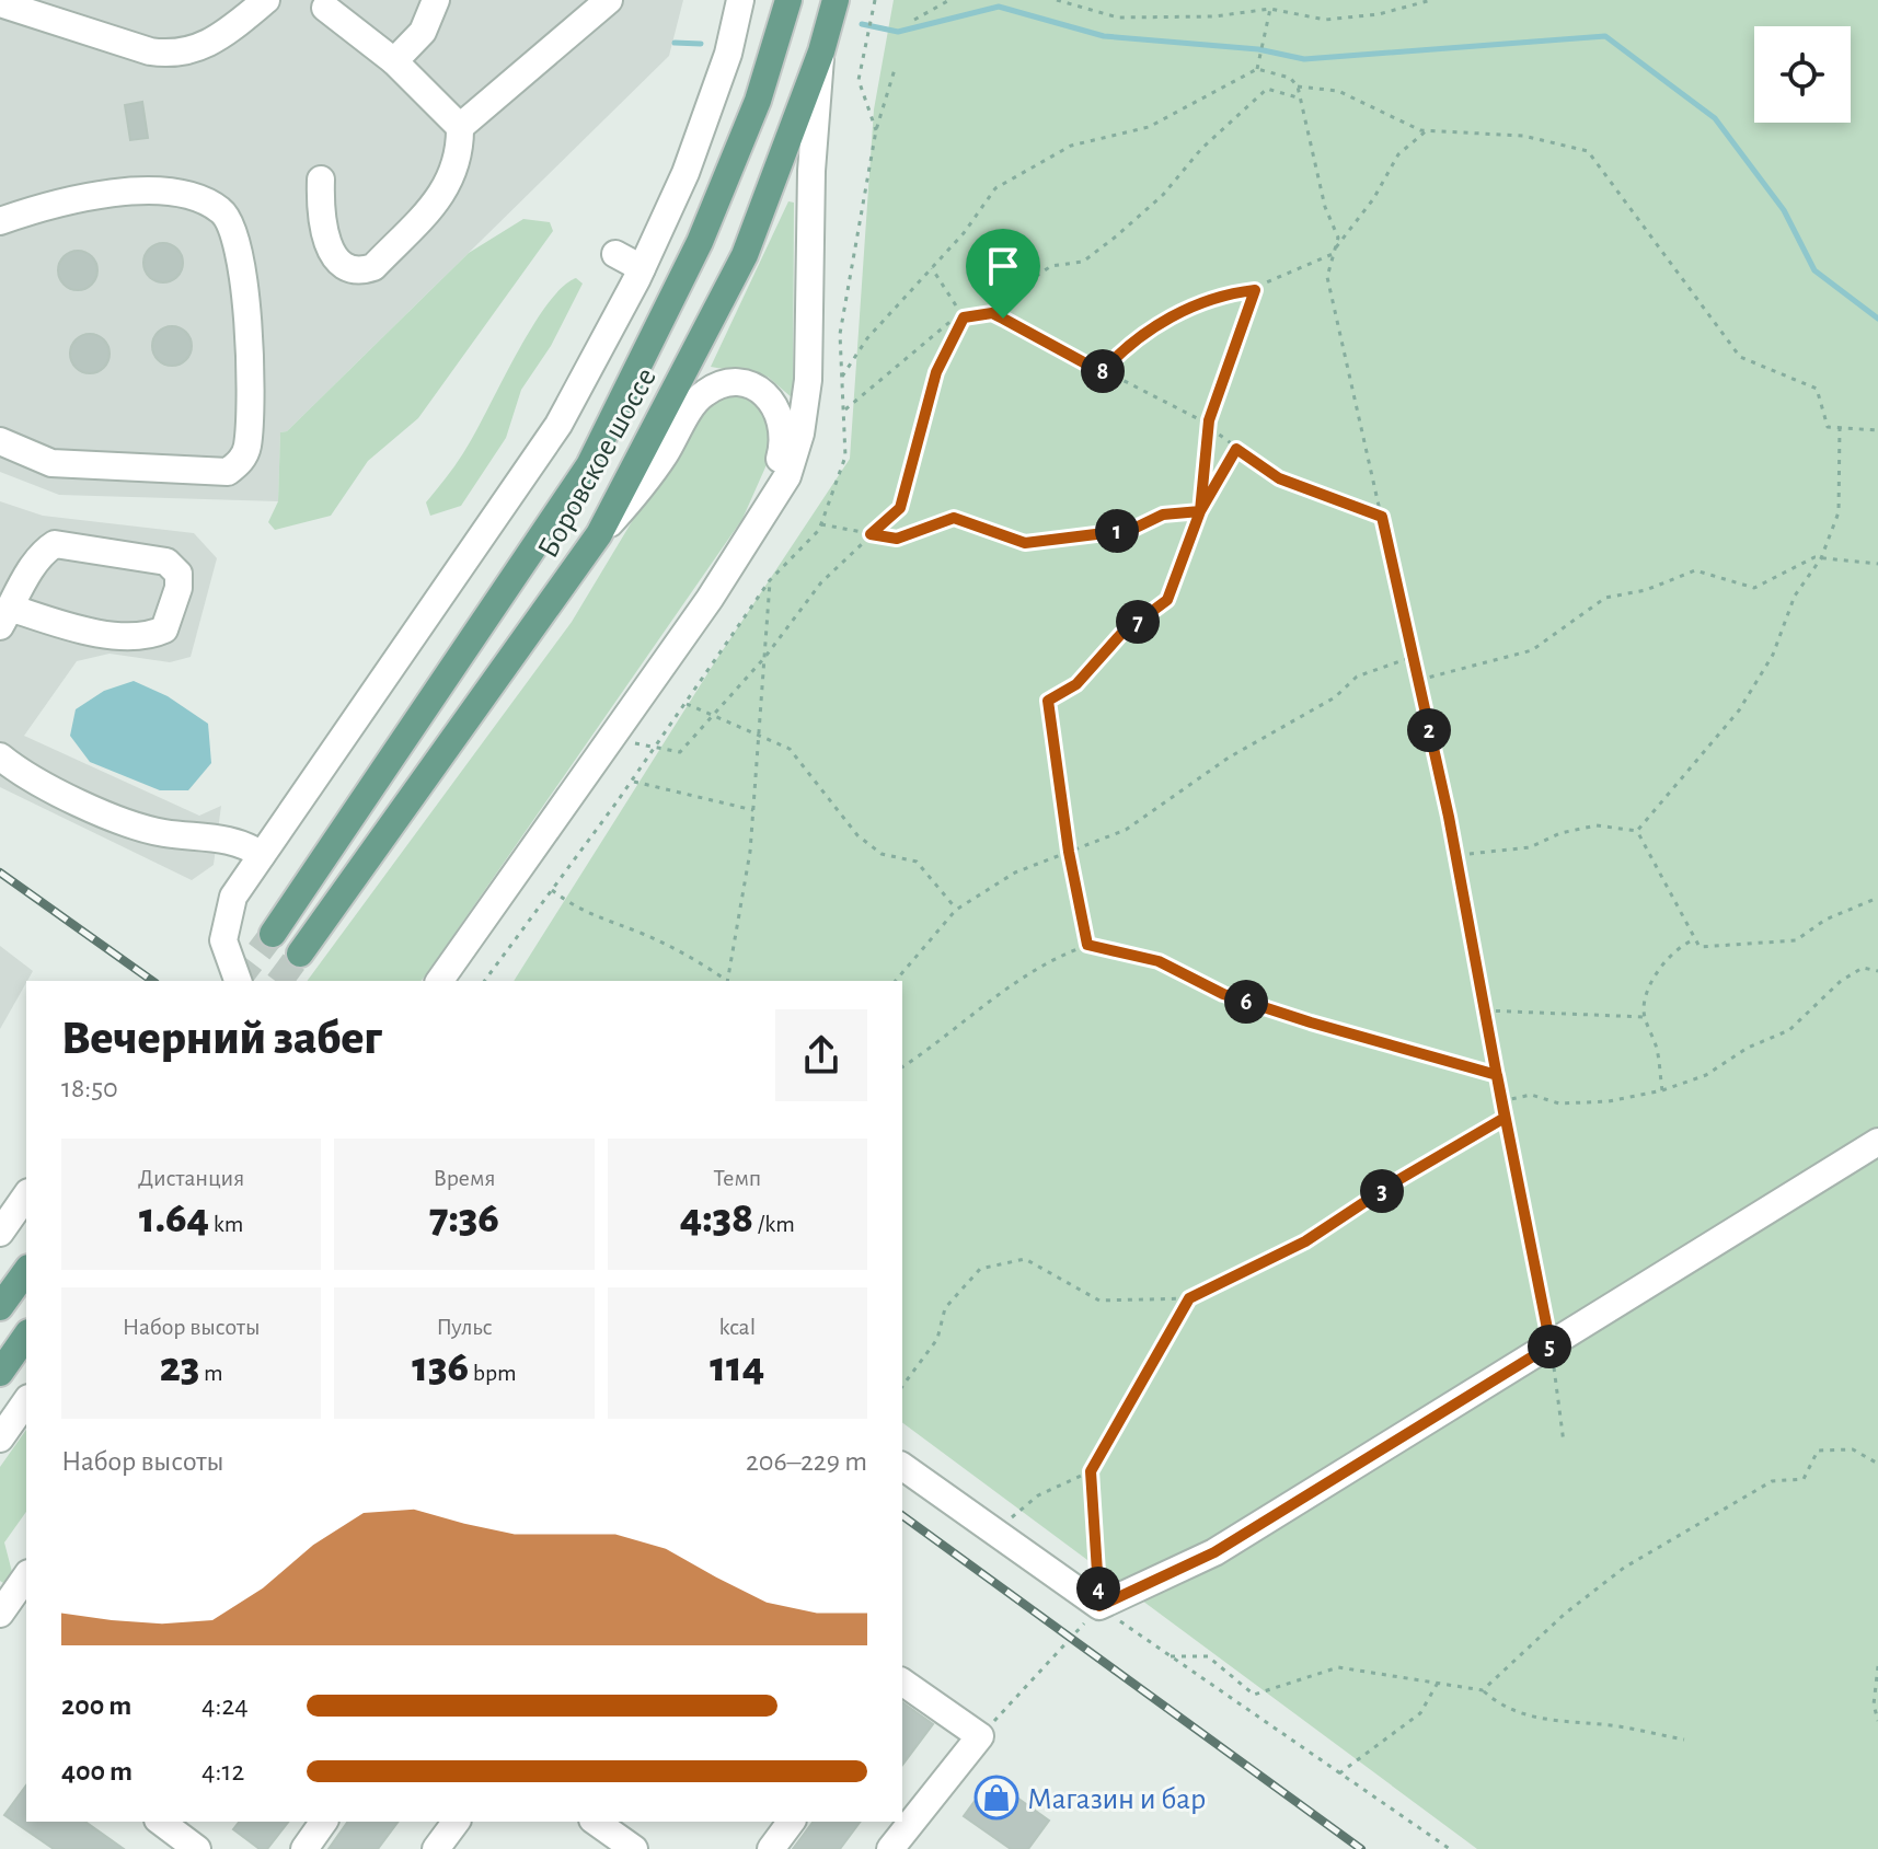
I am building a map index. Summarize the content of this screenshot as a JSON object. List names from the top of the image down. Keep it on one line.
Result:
{"streets":{"main road":["Боровское шоссе"]},"places":{"shop":["Магазин и бар"]},"page":{"pins":["8","1","7","2","6","3","5","4"],"heading":["Вечерний забег","18:50"],"stats":[["Дистанция","1.64 km"],["Время","7:36"],["Темп","4:38 /km"],["Набор высоты","23 m"],["Пульс","136 bpm"],["kcal","114"]],"chart":["Набор высоты","206–229 m"],"list":[{"name":"200 m","note":"4:24"},{"name":"400 m","note":"4:12"}]}}
